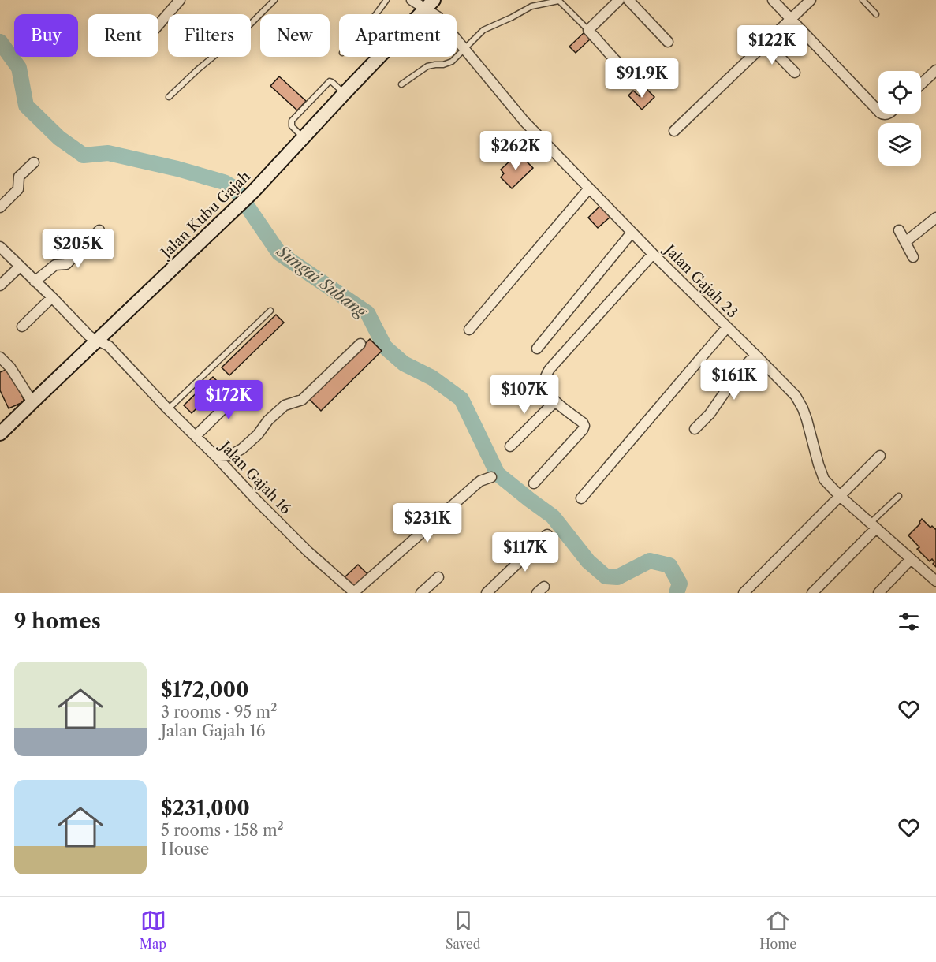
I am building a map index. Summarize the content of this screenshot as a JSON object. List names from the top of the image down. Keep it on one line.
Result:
{"streets":{"street":["Jalan Kubu Gajah","Jalan Gajah 23","Jalan Gajah 16"]},"crossings":[["Jalan Kubu Gajah","Jalan Gajah 23"],["Jalan Kubu Gajah","Jalan Gajah 16"]],"water":["Sungai Subang"],"page":{"chip":["Buy","Rent","Filters","New","Apartment"],"price":["$122K","$91.9K","$262K","$205K","$161K","$107K","$172K","$231K","$117K"],"heading":"9 homes","list":[{"name":"$172,000","note":"3 rooms · 95 m² · Jalan Gajah 16"},{"name":"$231,000","note":"5 rooms · 158 m² · House"}],"tabs":["Map","Saved","Home"]}}
